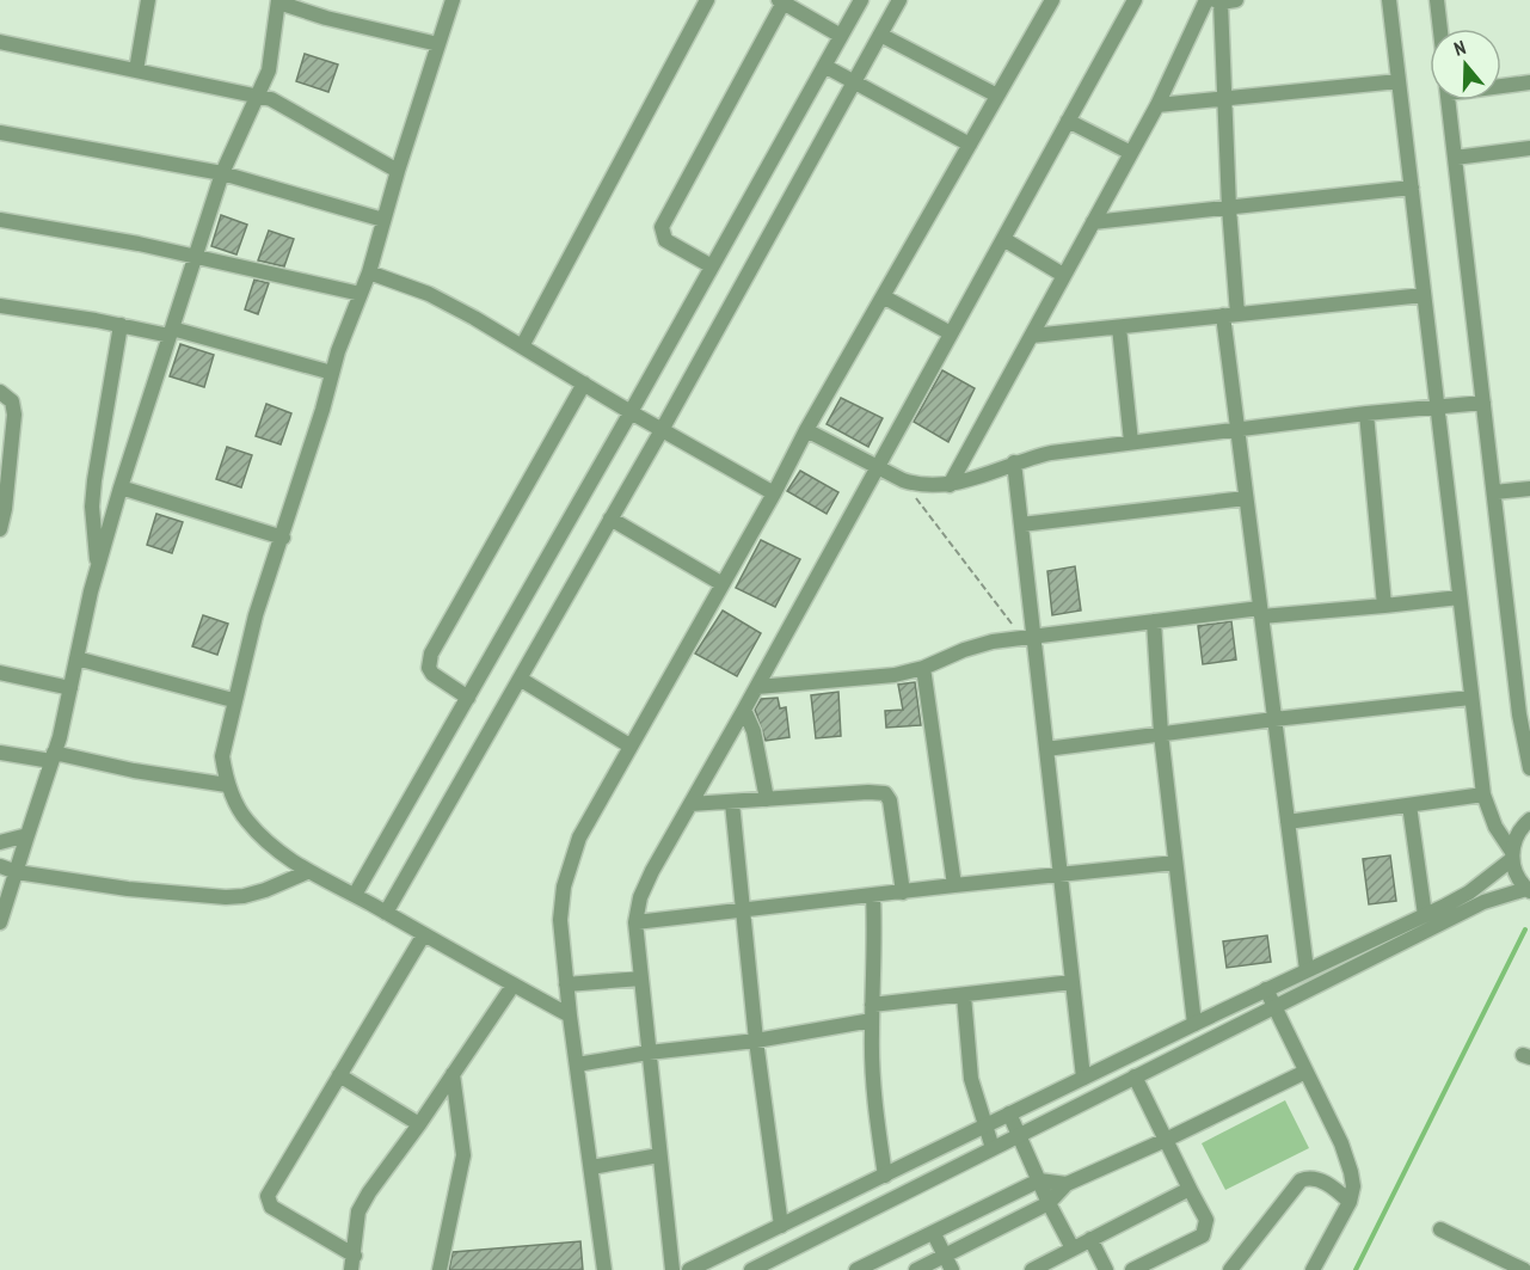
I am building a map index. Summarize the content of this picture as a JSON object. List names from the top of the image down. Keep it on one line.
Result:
{"north":"top"}
